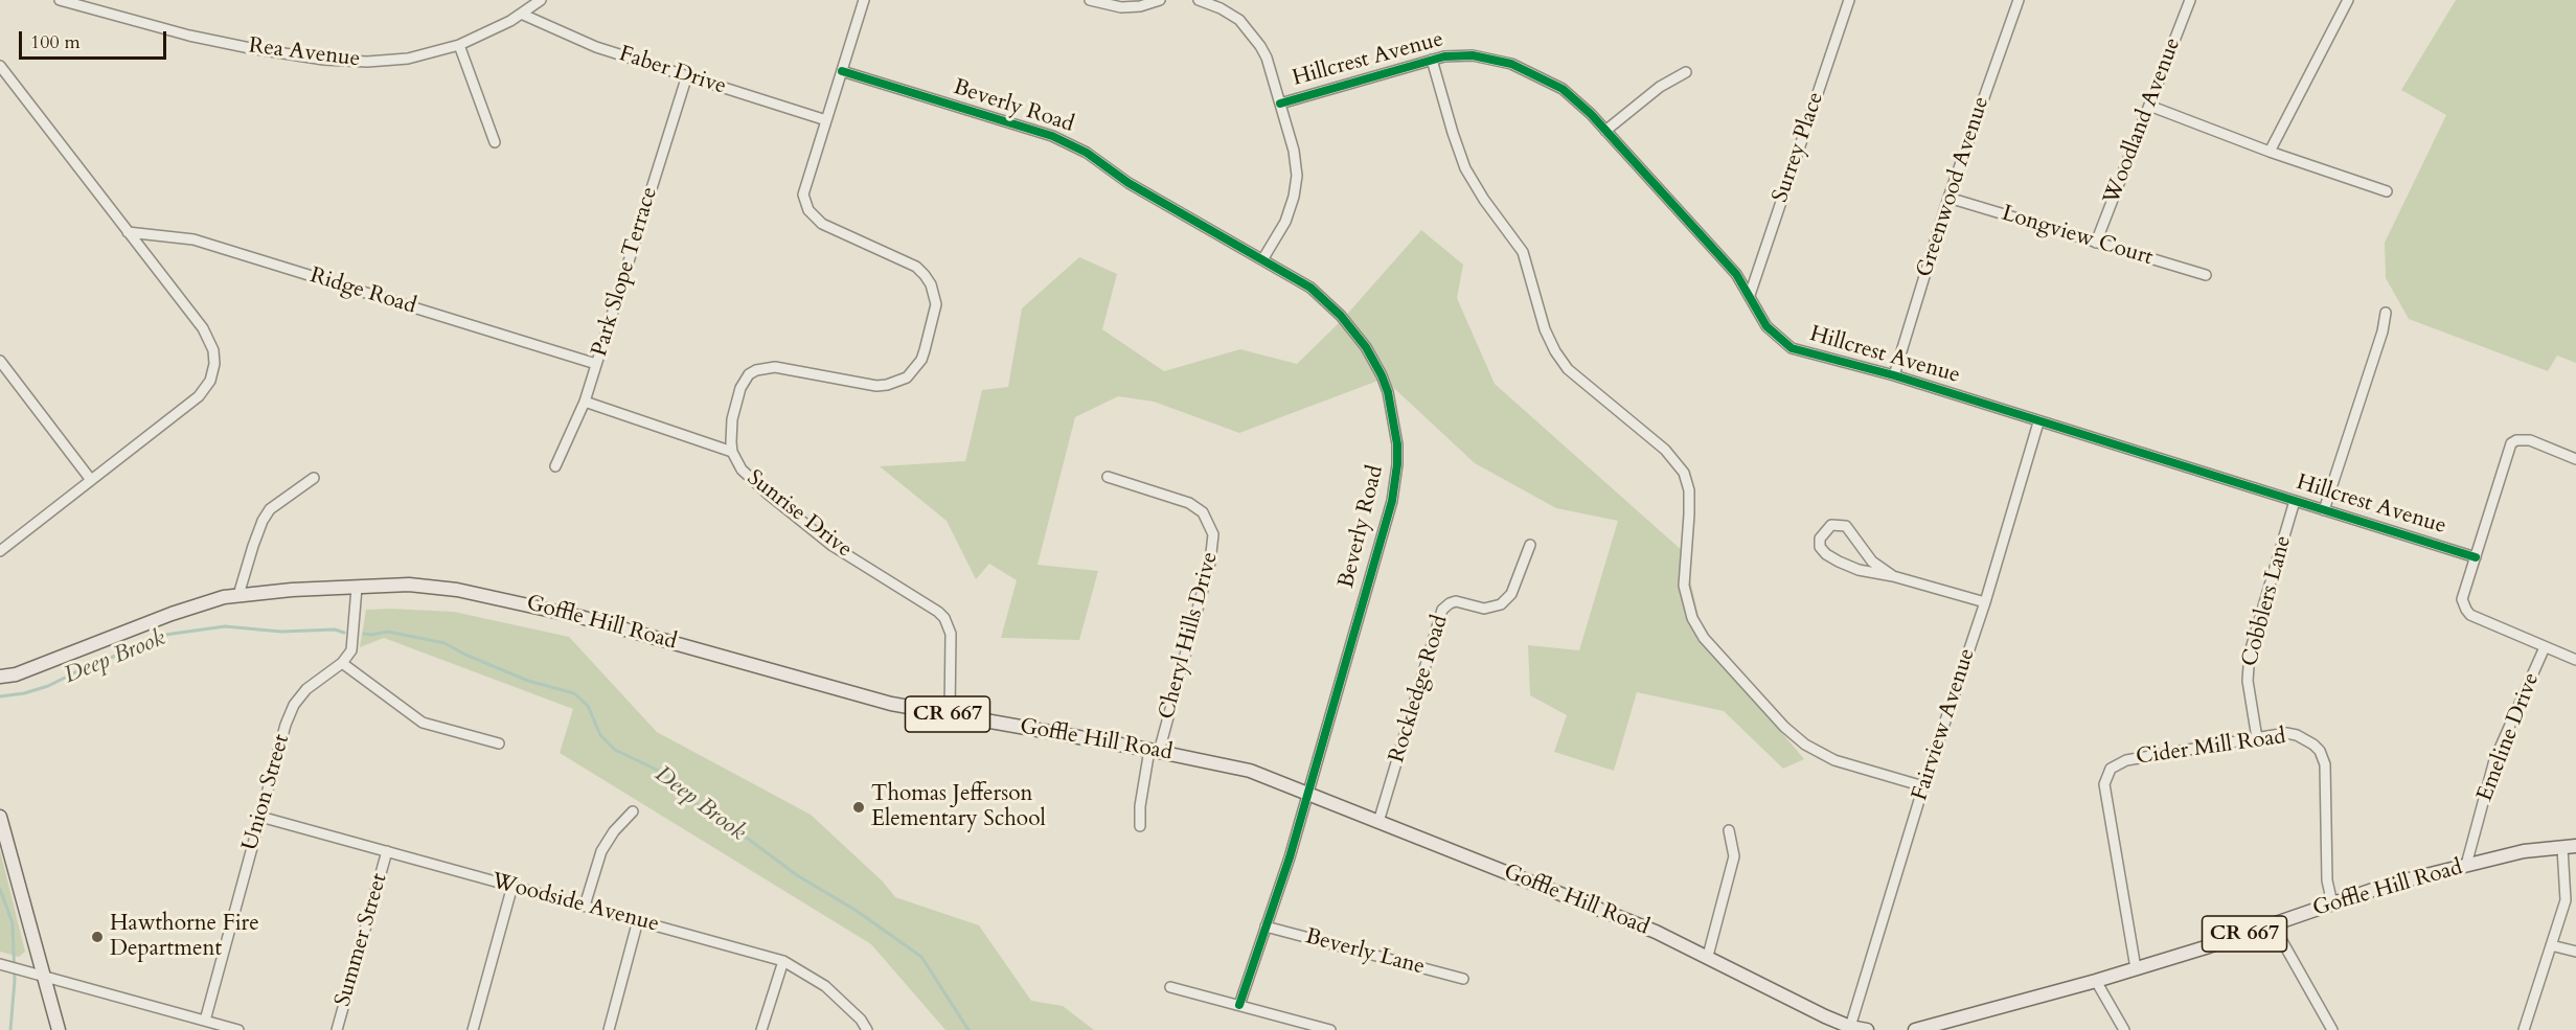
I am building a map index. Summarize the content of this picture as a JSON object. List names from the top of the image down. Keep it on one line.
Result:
{"streets":{"main road":["Goffle Hill Road","CR 667"],"street":["Rea Avenue","Hillcrest Avenue","Faber Drive","Beverly Road","Woodland Avenue","Surrey Place","Greenwood Avenue","Longview Court","Park Slope Terrace","Ridge Road","Sunrise Drive","Cobblers Lane","Cheryl Hills Drive","Rockledge Road","Fairview Avenue","Emeline Drive","Cider Mill Road","Union Street","Woodside Avenue","Summer Street","Beverly Lane"]},"crossings":[["Rea Avenue","Faber Drive"],["Hillcrest Avenue","Surrey Place"],["Hillcrest Avenue","Greenwood Avenue"],["Hillcrest Avenue","Cobblers Lane"],["Hillcrest Avenue","Fairview Avenue"],["Hillcrest Avenue","Emeline Drive"],["Faber Drive","Park Slope Terrace"],["Faber Drive","Sunrise Drive"],["Beverly Road","Sunrise Drive"],["Beverly Road","Goffle Hill Road"],["Beverly Road","Beverly Lane"],["Woodland Avenue","Longview Court"],["Greenwood Avenue","Longview Court"],["Park Slope Terrace","Ridge Road"],["Sunrise Drive","Goffle Hill Road"],["Cobblers Lane","Cider Mill Road"],["Goffle Hill Road","Cheryl Hills Drive"],["Goffle Hill Road","Rockledge Road"],["Goffle Hill Road","Fairview Avenue"],["Goffle Hill Road","Emeline Drive"],["Goffle Hill Road","Cider Mill Road"],["Union Street","Woodside Avenue"],["Woodside Avenue","Summer Street"]],"water":["Deep Brook"],"places":["Thomas Jefferson Elementary School","Hawthorne Fire Department"],"scale_bar":"100 m"}
